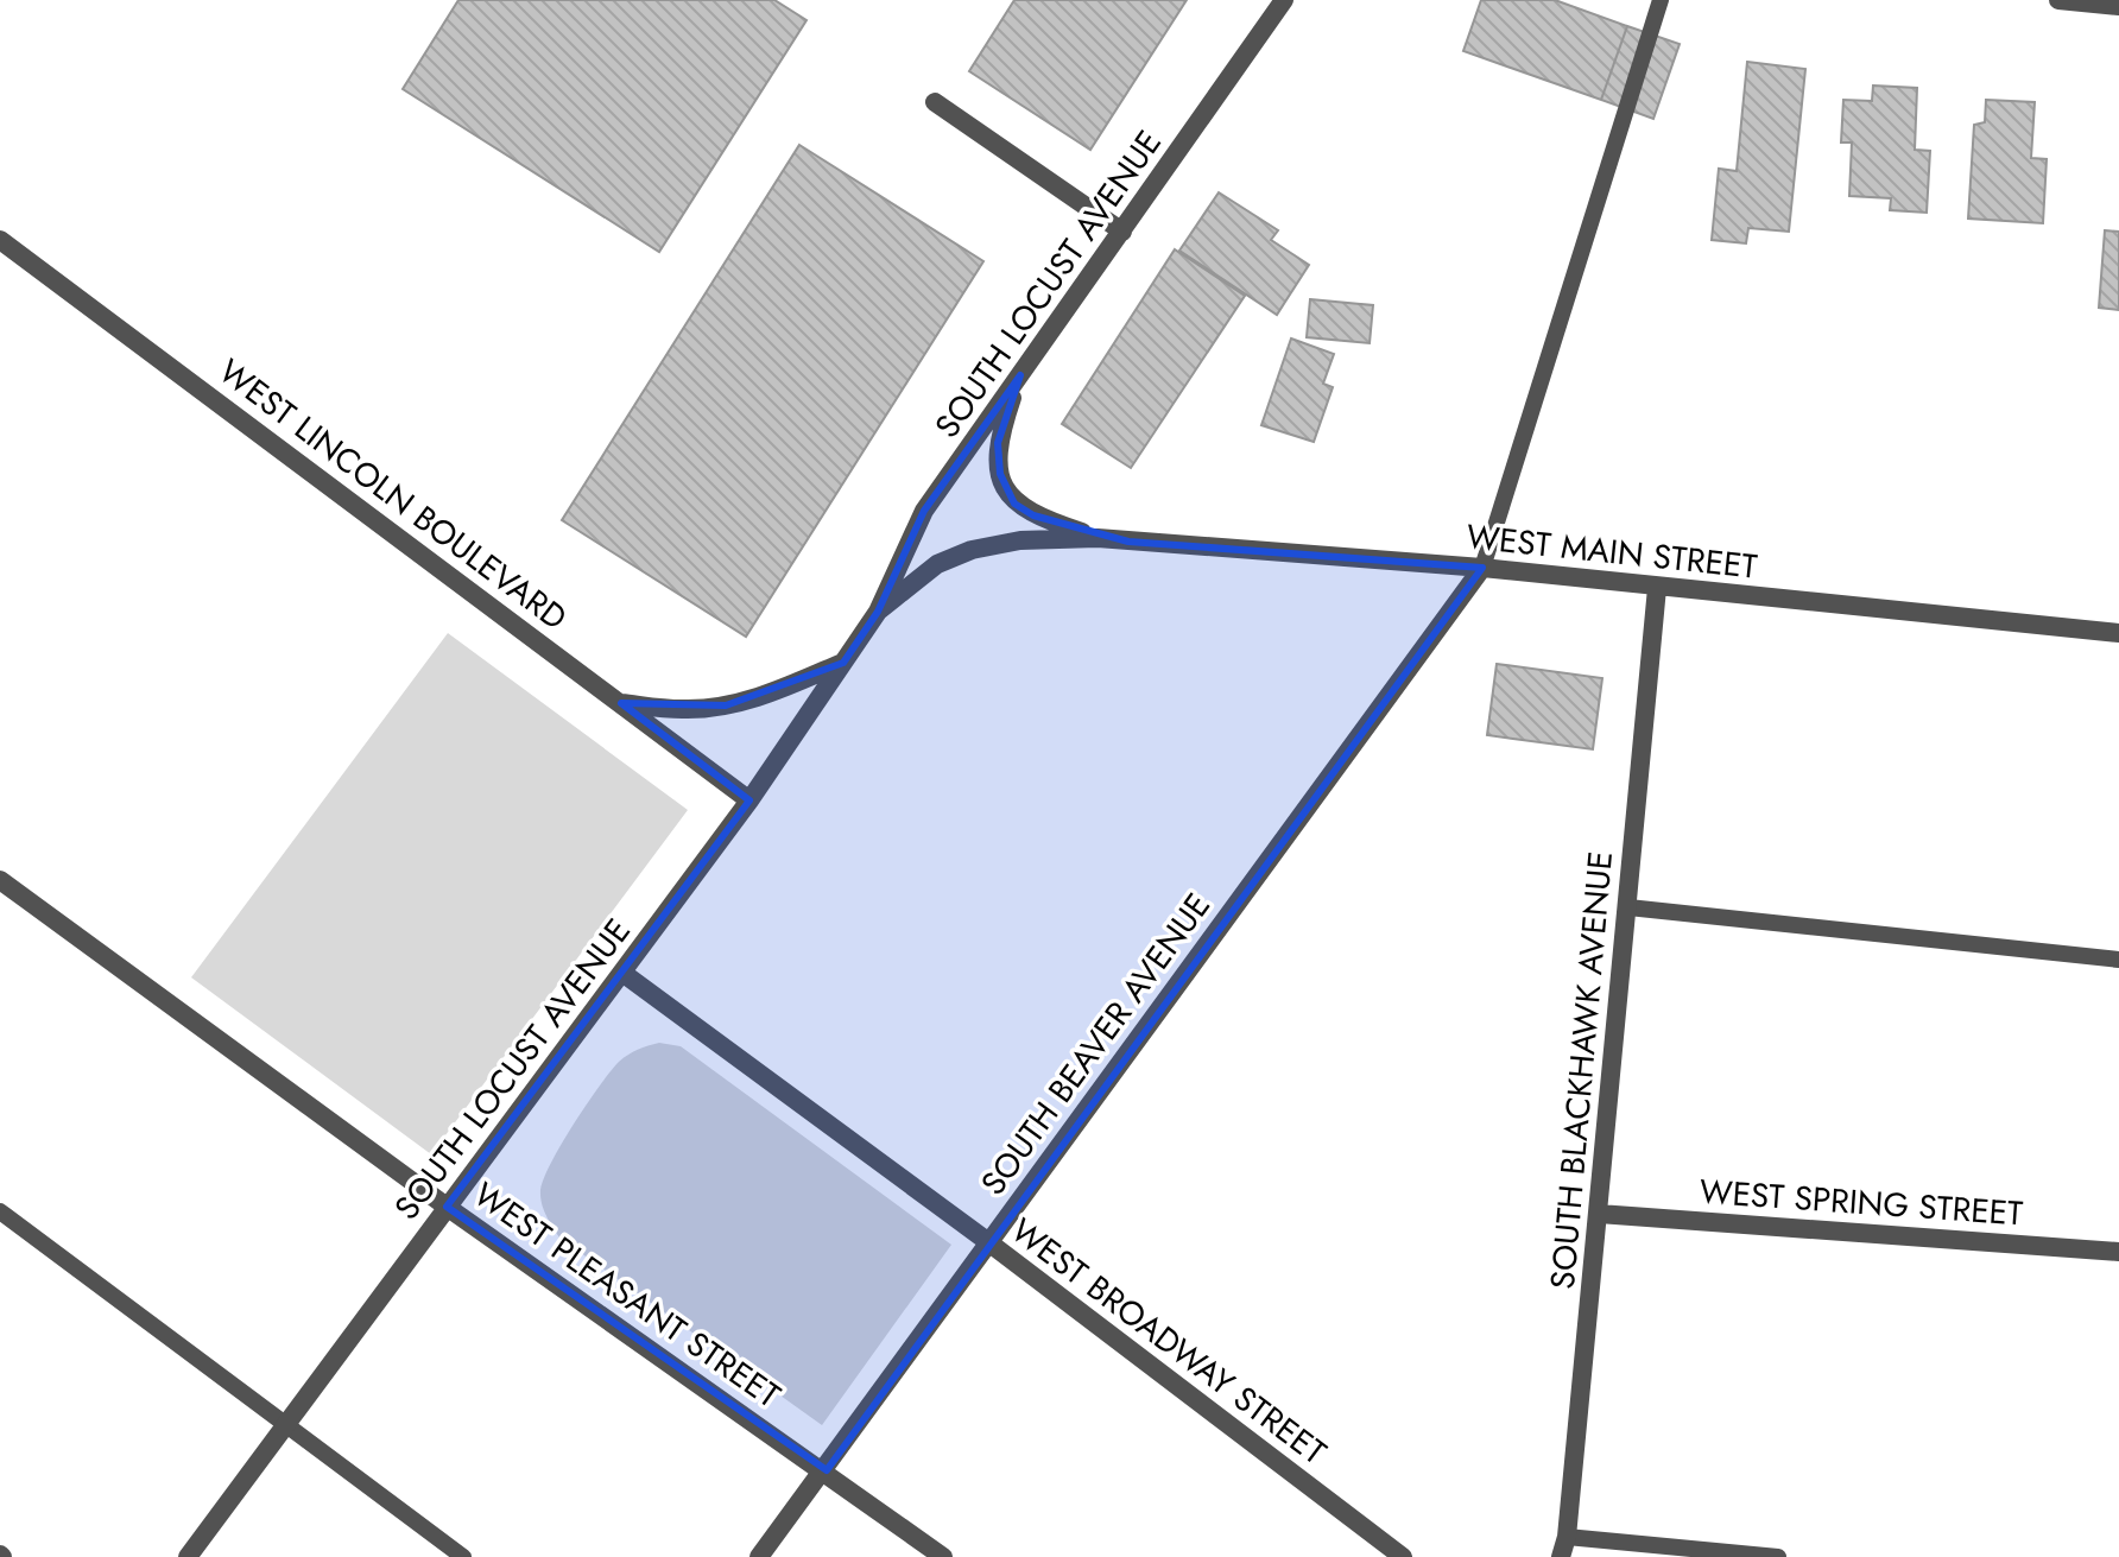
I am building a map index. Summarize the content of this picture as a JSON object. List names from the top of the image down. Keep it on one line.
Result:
{"streets":{"street":["SOUTH LOCUST AVENUE","WEST LINCOLN BOULEVARD","WEST MAIN STREET","SOUTH BEAVER AVENUE","SOUTH BLACKHAWK AVENUE","WEST SPRING STREET","WEST PLEASANT STREET","WEST BROADWAY STREET"]},"crossings":[["SOUTH LOCUST AVENUE","WEST LINCOLN BOULEVARD"],["SOUTH LOCUST AVENUE","WEST MAIN STREET"],["SOUTH LOCUST AVENUE","WEST PLEASANT STREET"],["SOUTH LOCUST AVENUE","WEST BROADWAY STREET"],["WEST MAIN STREET","SOUTH BEAVER AVENUE"],["WEST MAIN STREET","SOUTH BLACKHAWK AVENUE"],["SOUTH BEAVER AVENUE","WEST PLEASANT STREET"],["SOUTH BEAVER AVENUE","WEST BROADWAY STREET"],["SOUTH BLACKHAWK AVENUE","WEST SPRING STREET"]]}
